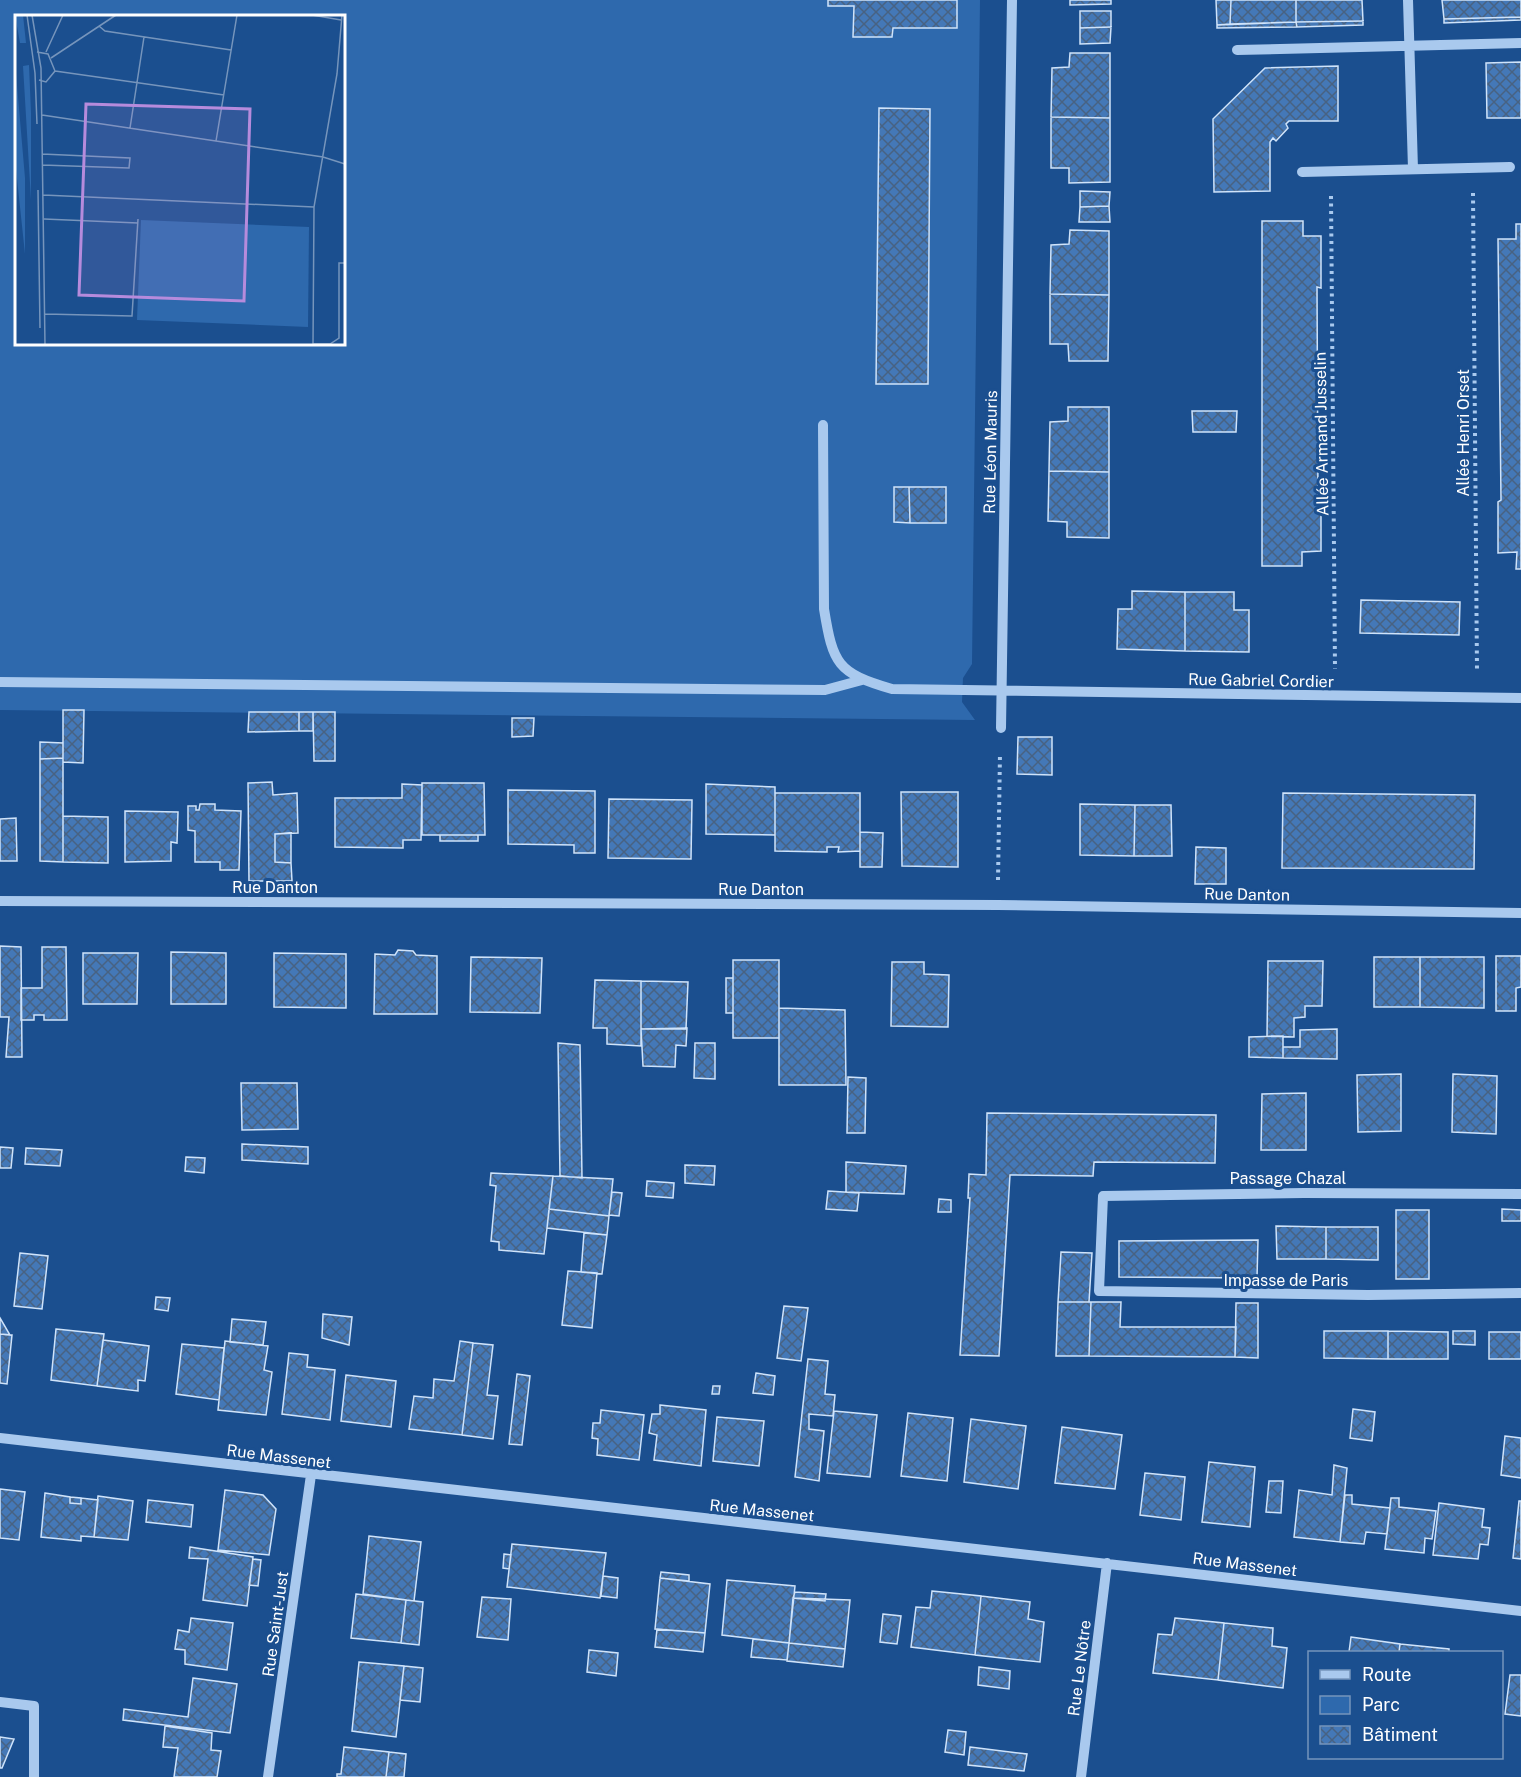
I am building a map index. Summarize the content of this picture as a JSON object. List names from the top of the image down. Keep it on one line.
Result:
{"streets":{"street":["Rue Léon Mauris","Rue Gabriel Cordier","Rue Danton","Passage Chazal","Impasse de Paris","Rue Massenet","Rue Saint-Just","Rue Le Nôtre"],"path":["Allée Henri Orset","Allée Armand Jusselin"]},"crossings":[["Allée Henri Orset","Rue Gabriel Cordier"],["Allée Armand Jusselin","Rue Gabriel Cordier"],["Rue Léon Mauris","Rue Gabriel Cordier"],["Passage Chazal","Impasse de Paris"],["Rue Massenet","Rue Saint-Just"],["Rue Massenet","Rue Le Nôtre"]],"legend":["Route","Parc","Bâtiment"]}
